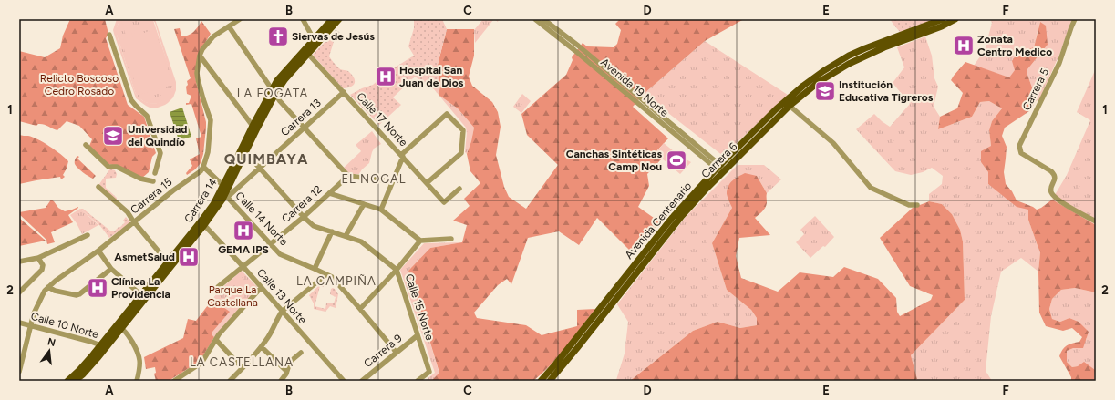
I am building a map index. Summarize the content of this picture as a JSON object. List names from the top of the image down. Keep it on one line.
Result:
{"streets":{"main road":["Carrera 6","Carrera 14","Avenida Centenario"],"street":["Avenida 19 Norte","Carrera 5","Carrera 13","Calle 17 Norte","Carrera 15","Carrera 12","Calle 14 Norte","Calle 13 Norte","Calle 15 Norte","Calle 10 Norte","Carrera 9"]},"crossings":[["Avenida 19 Norte","Carrera 6"],["Avenida 19 Norte","Avenida Centenario"],["Carrera 13","Calle 17 Norte"],["Carrera 13","Carrera 14"],["Carrera 13","Calle 14 Norte"],["Carrera 13","Calle 15 Norte"],["Calle 17 Norte","Carrera 14"],["Carrera 6","Avenida Centenario"],["Carrera 15","Calle 14 Norte"],["Carrera 15","Calle 10 Norte"],["Carrera 14","Calle 14 Norte"],["Carrera 14","Calle 13 Norte"],["Carrera 14","Calle 15 Norte"],["Carrera 14","Calle 10 Norte"],["Carrera 12","Calle 14 Norte"],["Carrera 12","Calle 13 Norte"],["Carrera 12","Calle 15 Norte"],["Calle 14 Norte","Carrera 9"],["Calle 15 Norte","Carrera 9"]],"districts":["LA FOGATA","QUIMBAYA","EL NOGAL","LA CAMPIÑA","LA CASTELLANA"],"parks":["Relicto Boscoso Cedro Rosado","Parque La Castellana"],"places":{"church":["Siervas de Jesús"],"hospital":["Zonata Centro Medico","Hospital San Juan de Dios","GEMA IPS","AsmetSalud","Clínica La Providencia"],"school or university":["Institución Educativa Tigreros","Universidad del Quindío"],"sports":["Canchas Sintéticas Camp Nou"]},"north":"top","grid":{"columns":["A","B","C","D","E","F"],"rows":["1","2"]}}
